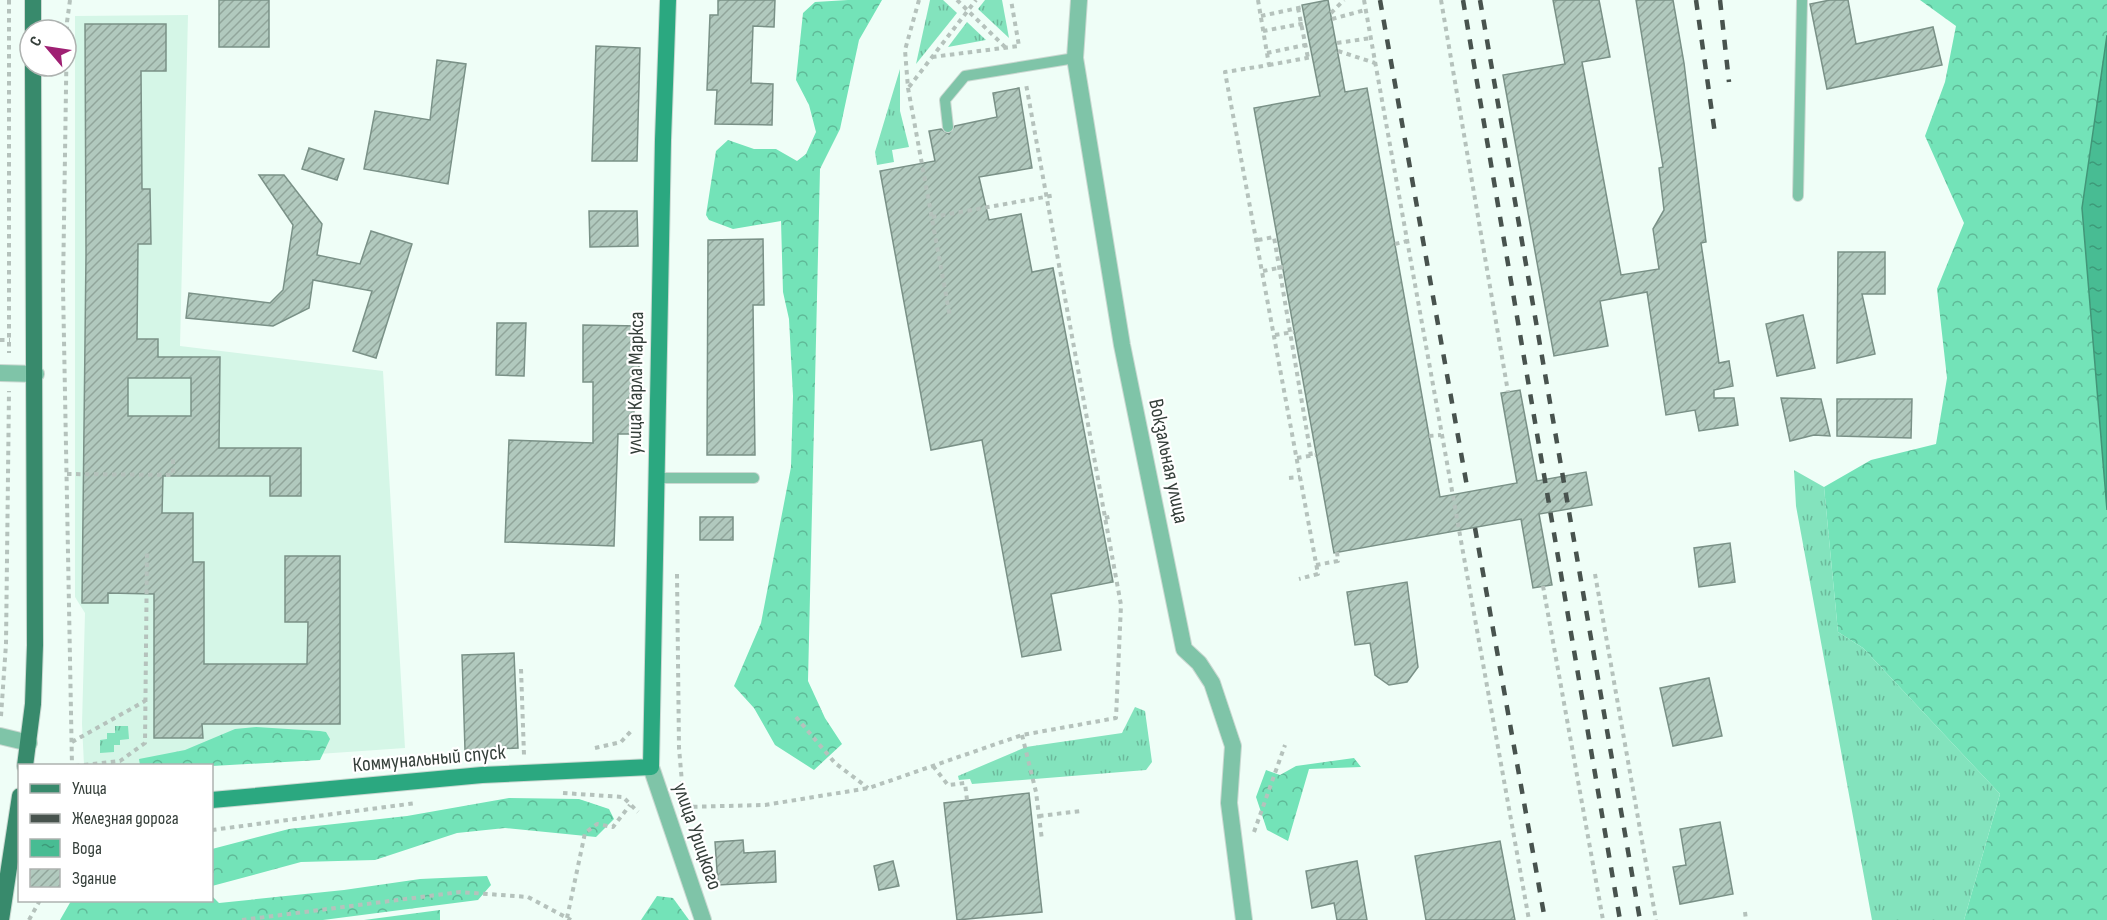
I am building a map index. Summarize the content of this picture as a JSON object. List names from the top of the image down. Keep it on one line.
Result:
{"streets":{"main road":["улица Карла Маркса","Коммунальный спуск"],"street":["Вокзальная улица","улица Урицкого"]},"crossings":[["улица Карла Маркса","Коммунальный спуск"],["улица Карла Маркса","улица Урицкого"],["Коммунальный спуск","улица Урицкого"]],"legend":["Улица","Железная дорога","Вода","Здание"],"north":"top left"}
